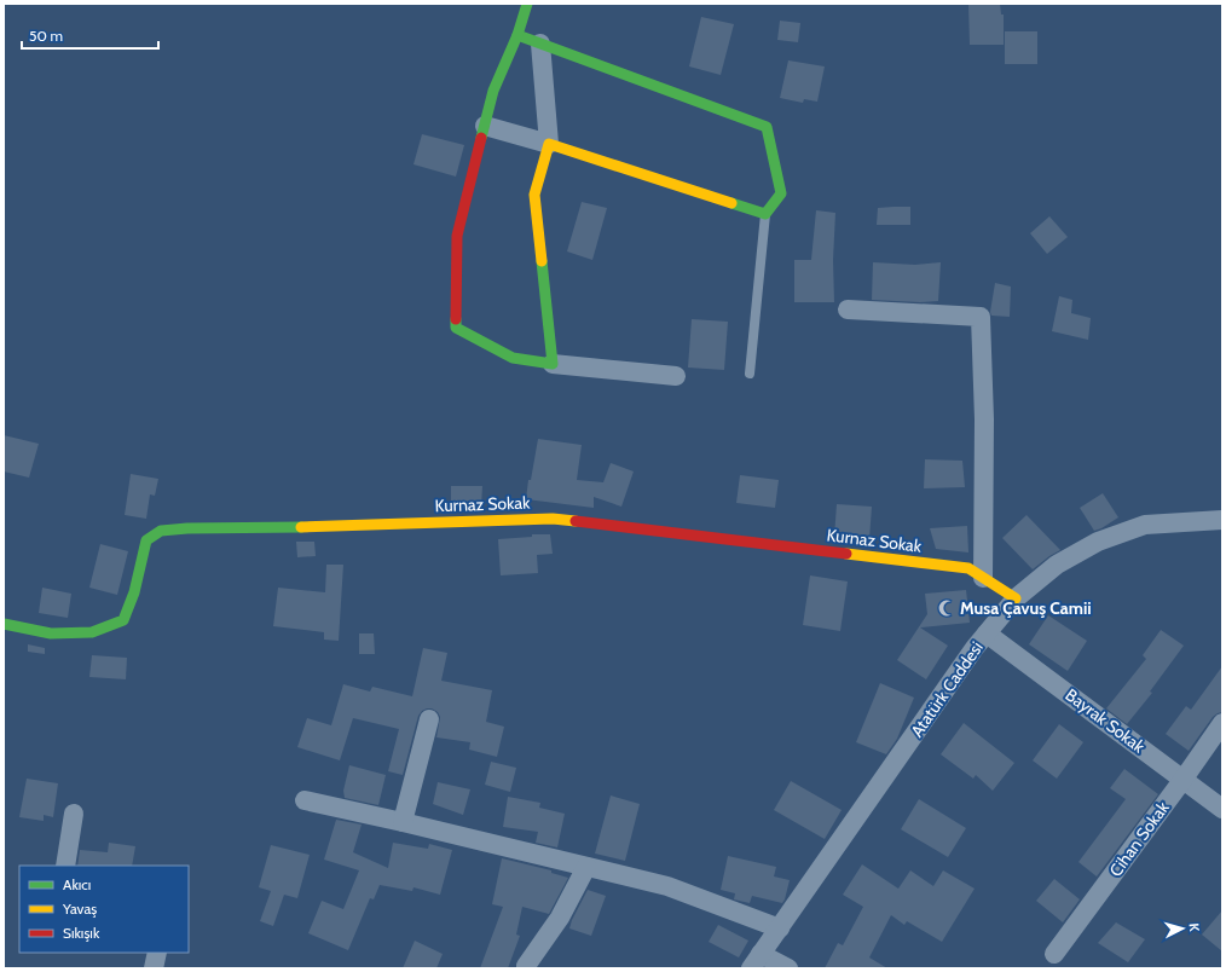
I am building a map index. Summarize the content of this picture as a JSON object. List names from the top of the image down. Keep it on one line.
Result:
{"streets":{"street":["Kurnaz Sokak","Atatürk Caddesi","Bayrak Sokak","Cihan Sokak"]},"crossings":[["Kurnaz Sokak","Atatürk Caddesi"],["Atatürk Caddesi","Bayrak Sokak"],["Bayrak Sokak","Cihan Sokak"]],"places":{"mosque":["Musa Çavuş Camii"]},"legend":["Akıcı","Yavaş","Sıkışık"],"scale_bar":"50 m","north":"right"}
